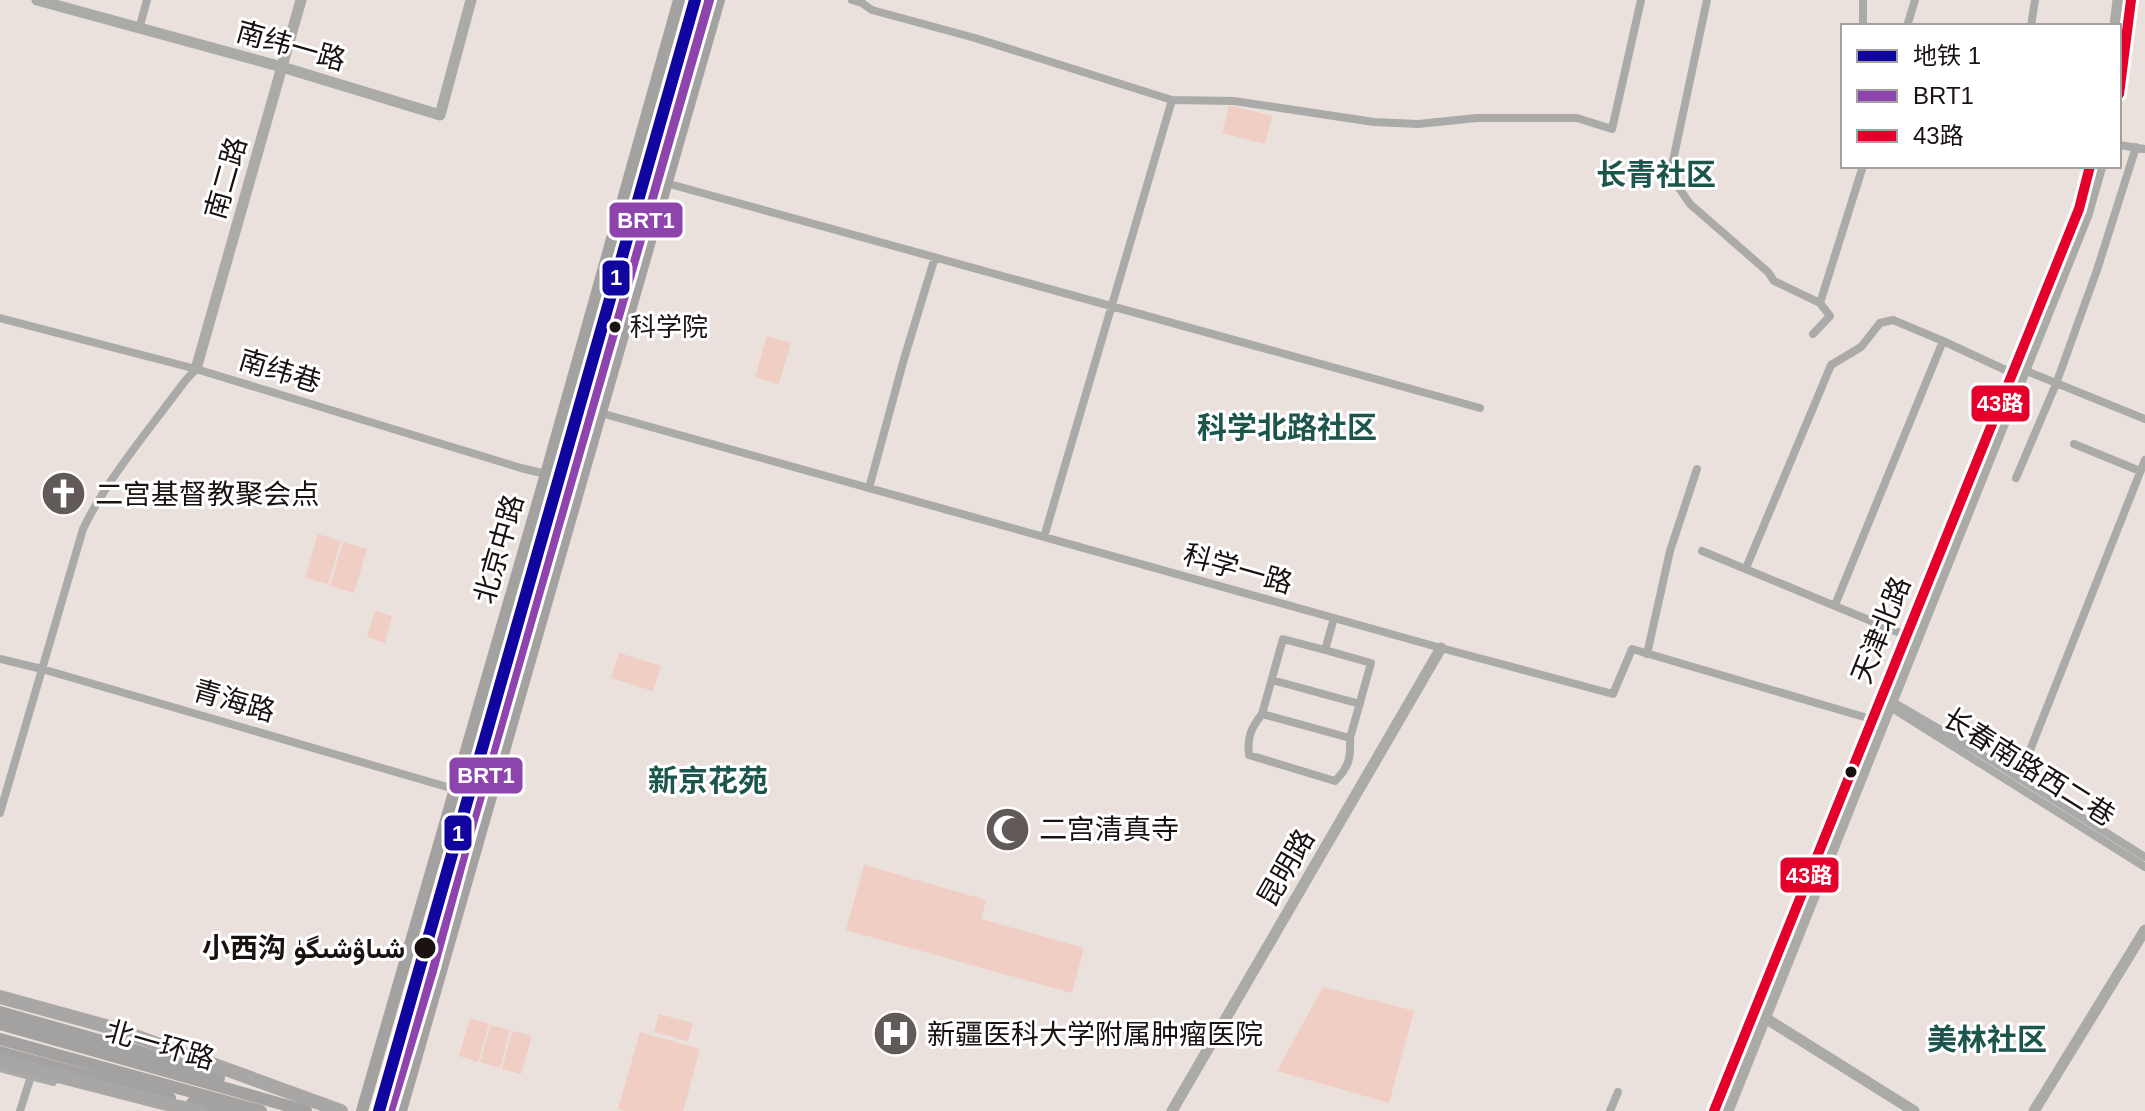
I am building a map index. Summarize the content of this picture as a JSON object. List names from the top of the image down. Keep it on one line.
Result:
{"streets":{"main road":["北京中路","北一环路"],"street":["南纬一路","南二路","南纬巷","科学一路","天津北路","青海路","长春南路西二巷","昆明路"]},"crossings":[["南纬一路","南二路"],["南二路","南纬巷"],["南纬巷","北京中路"],["北京中路","科学一路"],["北京中路","青海路"],["科学一路","昆明路"]],"districts":["长青社区","科学北路社区","新京花苑","美林社区"],"places":{"other":["科学院","小西沟 شىاۋشىگۈ"],"church":["二宫基督教聚会点"],"mosque":["二宫清真寺"],"hospital":["新疆医科大学附属肿瘤医院"]},"lines":["metro line 1","transit line BRT1","transit line 43路"],"legend":["地铁 1","BRT1","43路"]}
